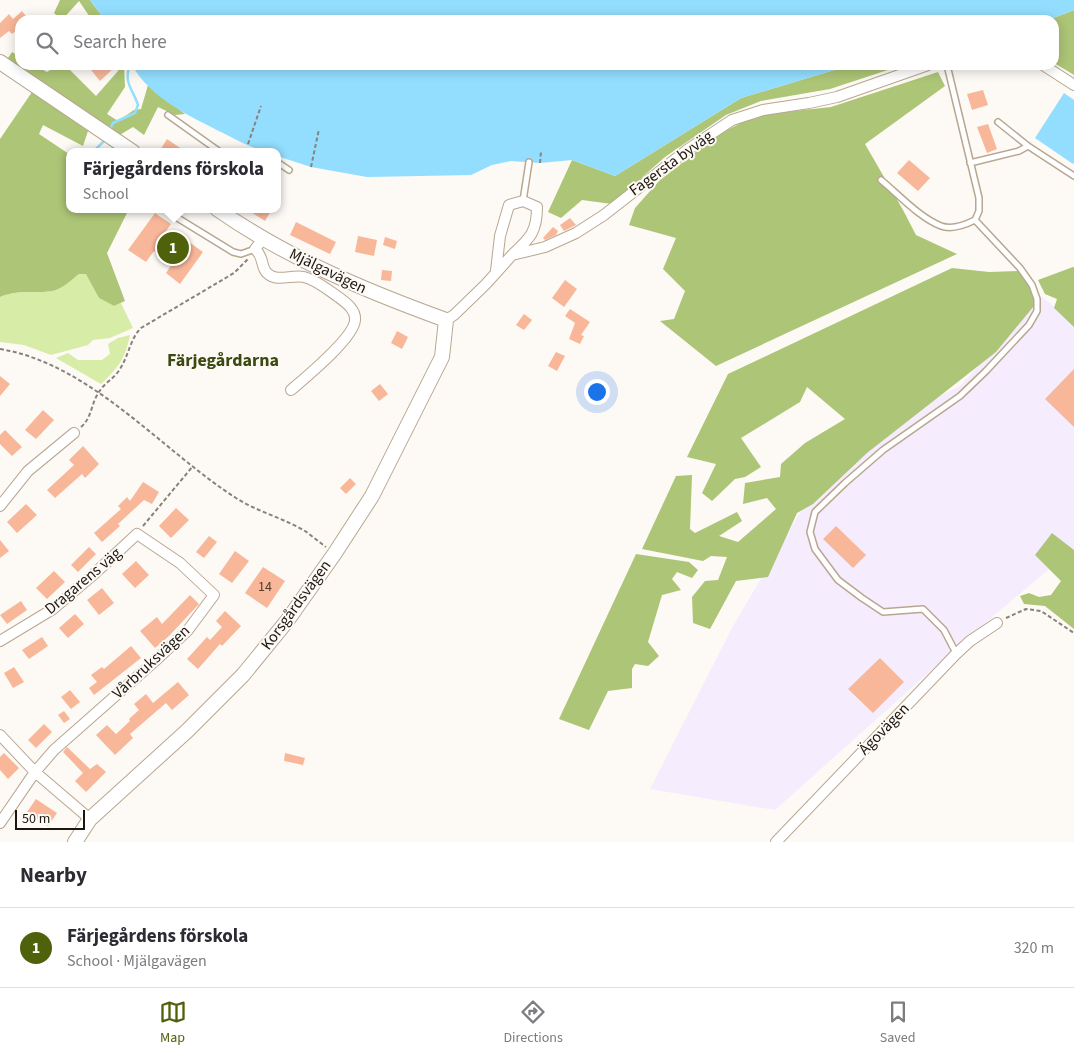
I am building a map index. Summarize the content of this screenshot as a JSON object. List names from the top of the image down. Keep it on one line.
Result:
{"streets":{"street":["Fagersta byväg","Mjälgavägen","Dragarens väg","Korsgårdsvägen","Vårbruksvägen","Ägovägen"]},"crossings":[["Mjälgavägen","Korsgårdsvägen"],["Dragarens väg","Vårbruksvägen"]],"districts":["Färjegårdarna"],"house_numbers":["14"],"scale_bar":"50 m","page":{"search":"Search here","popup":["Färjegårdens förskola","School"],"pins":"1","scale":"50 m","heading":"Nearby","list":[{"mark":"1","name":"Färjegårdens förskola","note":"School · Mjälgavägen","value":"320 m"}],"nav":["Map","Directions","Saved"]}}
